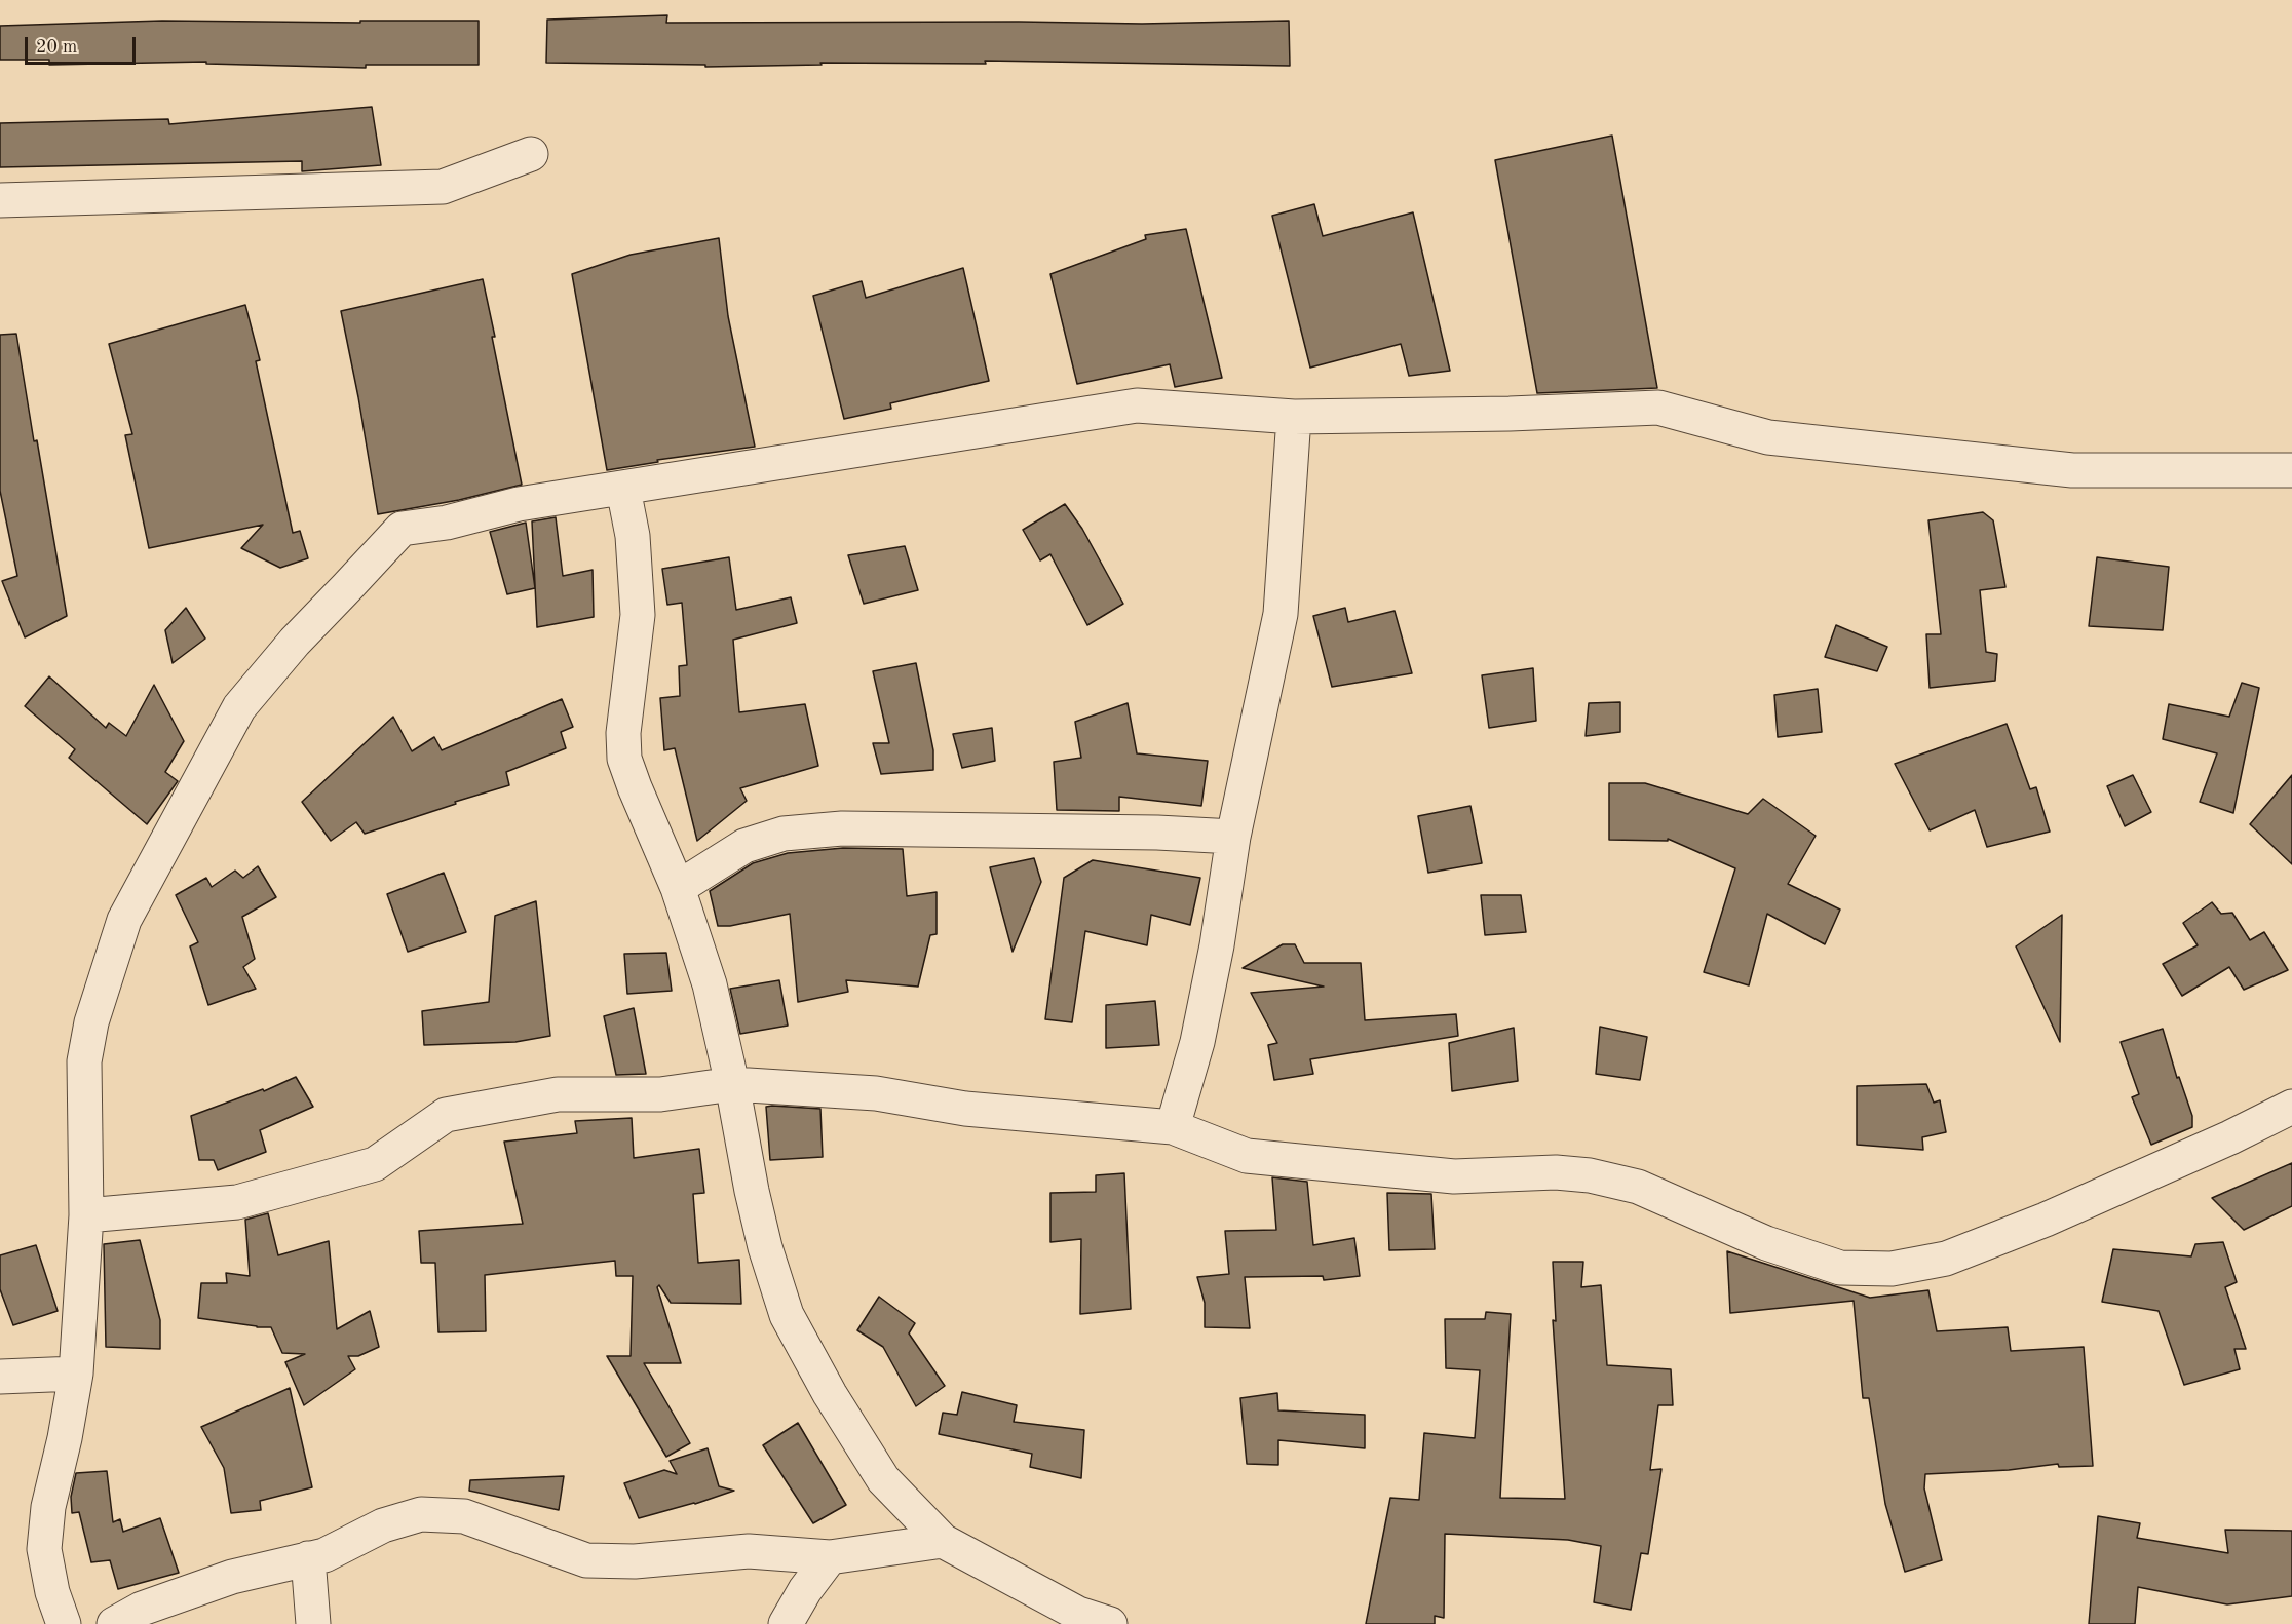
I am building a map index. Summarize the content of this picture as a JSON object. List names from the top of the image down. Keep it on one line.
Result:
{"scale_bar":"20 m"}
